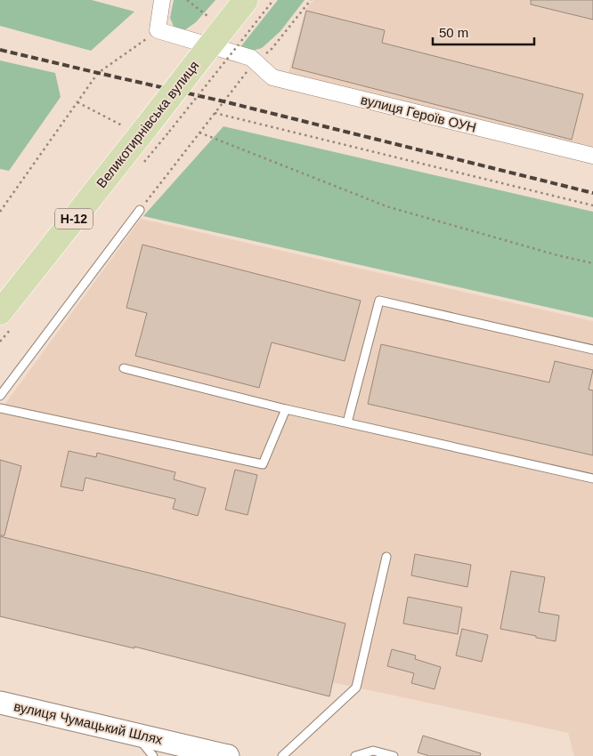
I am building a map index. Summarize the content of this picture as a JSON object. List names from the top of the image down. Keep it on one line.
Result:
{"streets":{"main road":["Великотирнівська вулиця","Н-12","вулиця Чумацький Шлях"],"street":["вулиця Героїв ОУН"]},"scale_bar":"50 m"}
